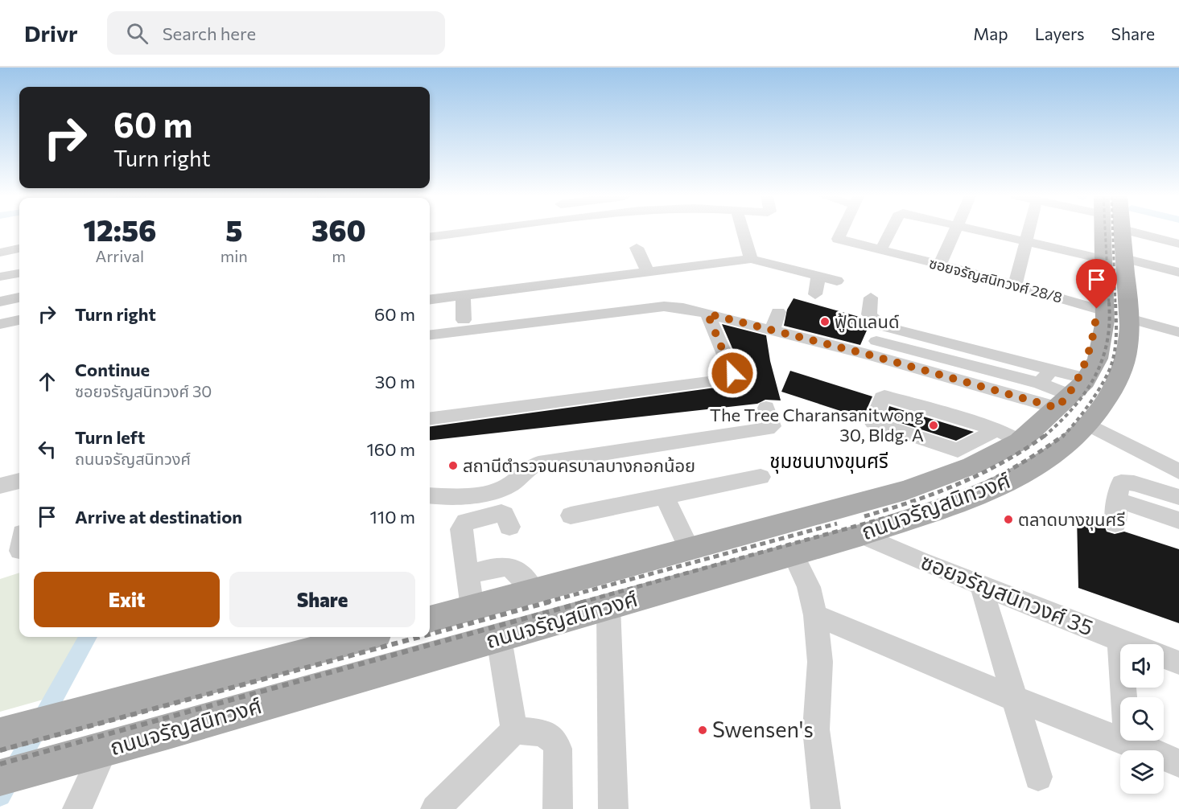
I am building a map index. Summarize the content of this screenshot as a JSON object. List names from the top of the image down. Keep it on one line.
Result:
{"streets":{"main road":["ถนนจรัญสนิทวงศ์"],"street":["ซอยจรัญสนิทวงศ์ 28/8","ซอยจรัญสนิทวงศ์ 35"]},"crossings":[["ซอยจรัญสนิทวงศ์ 28/8","ถนนจรัญสนิทวงศ์"],["ถนนจรัญสนิทวงศ์","ซอยจรัญสนิทวงศ์ 35"]],"districts":["ชุมชนบางขุนศรี"],"places":["ฟู้ดแลนด์","The Tree Charansanitwong 30, Bldg. A","สถานีตำรวจนครบาลบางกอกน้อย","ตลาดบางขุนศรี","Swensen's"],"page":{"header":"Drivr","search":"Search here","nav":["Map","Layers","Share"],"turn":["60 m","Turn right"],"eta":["12:56","Arrival","5","min","360","m"],"list":[{"name":"Turn right","value":"60 m"},{"name":"Continue","note":"ซอยจรัญสนิทวงศ์ 30","value":"30 m"},{"name":"Turn left","note":"ถนนจรัญสนิทวงศ์","value":"160 m"},{"name":"Arrive at destination","value":"110 m"}],"buttons":["Exit","Share"]}}
